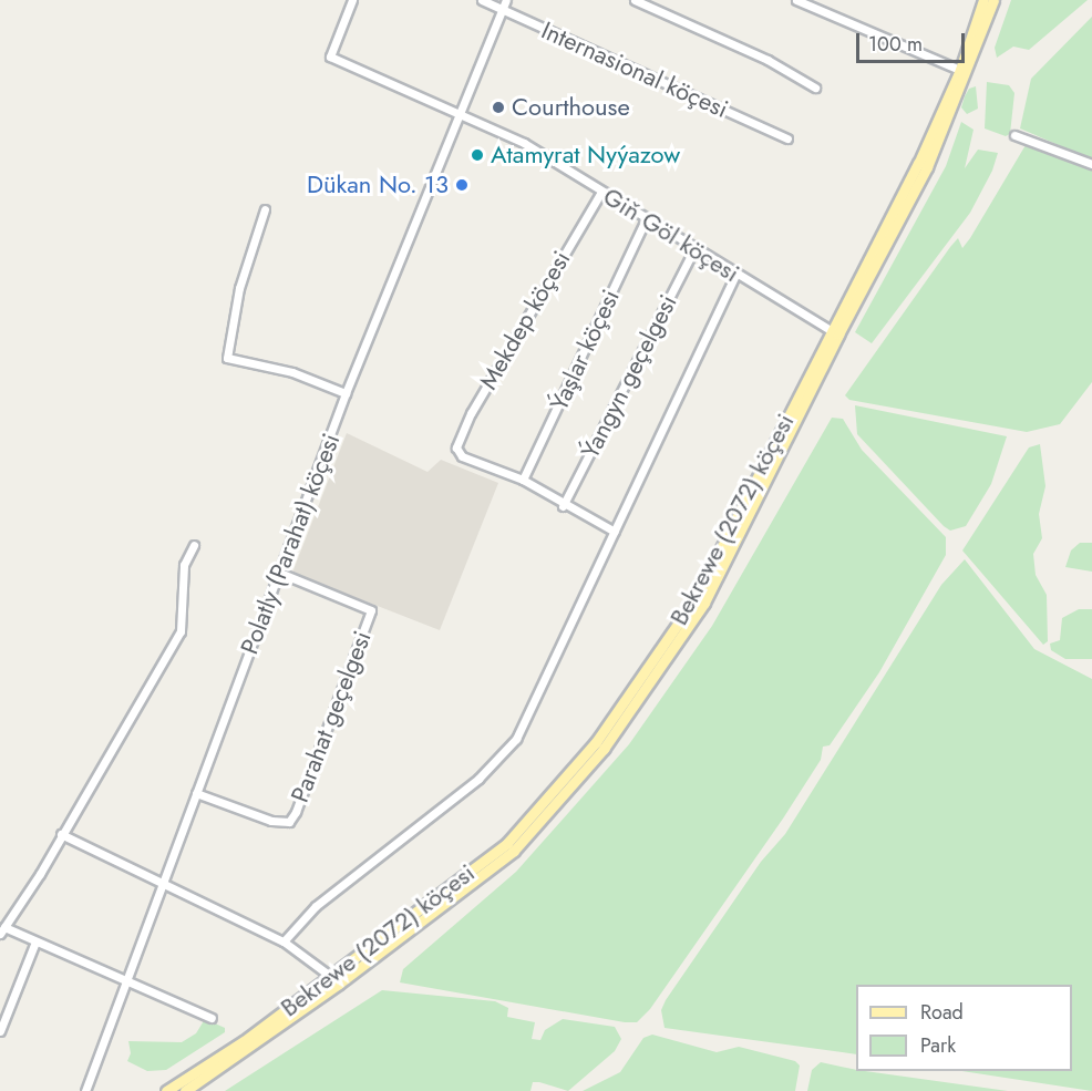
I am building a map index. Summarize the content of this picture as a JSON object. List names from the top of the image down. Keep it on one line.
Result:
{"streets":{"main road":["Bekrewe (2072) köçesi"],"street":["Internasional köçesi","Giň Göl köçesi","Mekdep köçesi","Ýaşlar köçesi","Ýangyn geçelgesi","Polatly (Parahat) köçesi","Parahat geçelgesi"]},"crossings":[["Internasional köçesi","Polatly (Parahat) köçesi"],["Giň Göl köçesi","Mekdep köçesi"],["Giň Göl köçesi","Ýaşlar köçesi"],["Giň Göl köçesi","Ýangyn geçelgesi"],["Giň Göl köçesi","Bekrewe (2072) köçesi"],["Giň Göl köçesi","Polatly (Parahat) köçesi"],["Mekdep köçesi","Ýaşlar köçesi"],["Polatly (Parahat) köçesi","Parahat geçelgesi"]],"places":["Courthouse","Atamyrat Nyýazow","Dükan No. 13"],"legend":["Road","Park"],"scale_bar":"100 m"}
